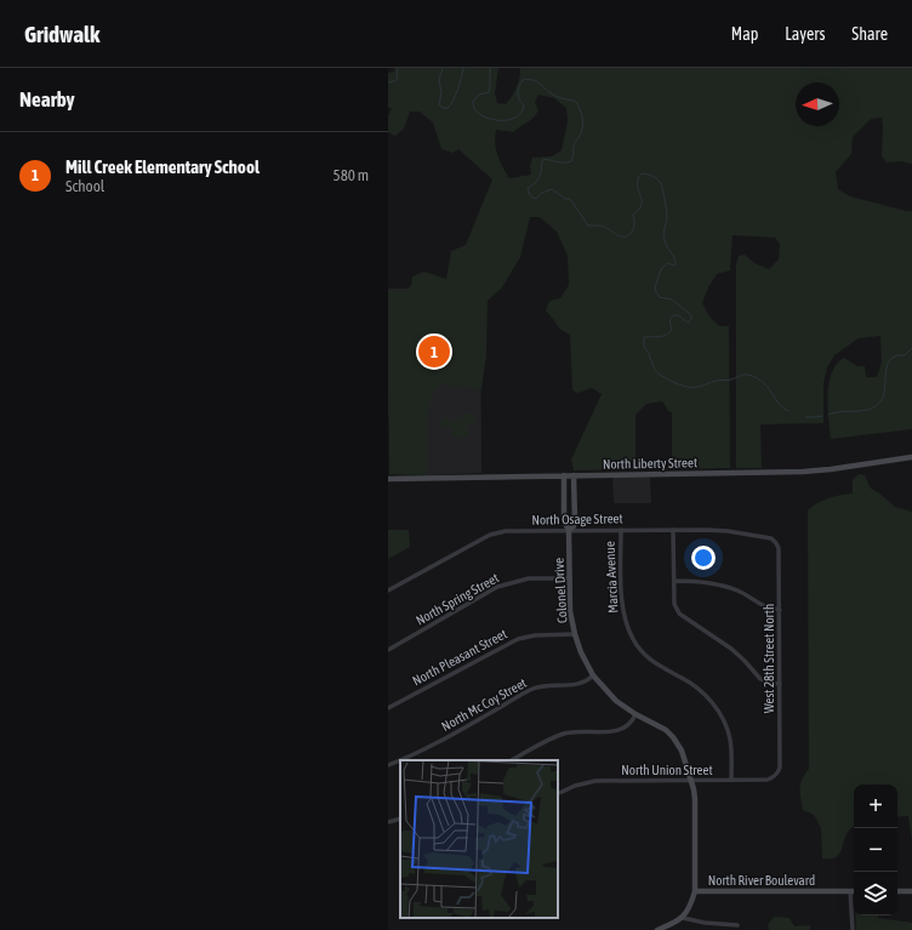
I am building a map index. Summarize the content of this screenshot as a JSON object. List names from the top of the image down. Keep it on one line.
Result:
{"streets":{"main road":["North Liberty Street","Colonel Drive","North River Boulevard"],"street":["North Osage Street","Marcia Avenue","North Spring Street","North Pleasant Street","West 28th Street North","North Mc Coy Street","North Union Street"]},"crossings":[["North Liberty Street","Colonel Drive"],["North Osage Street","Marcia Avenue"],["North Osage Street","Colonel Drive"],["North Osage Street","West 28th Street North"],["Marcia Avenue","North Union Street"],["Colonel Drive","North Spring Street"],["Colonel Drive","North Pleasant Street"],["Colonel Drive","North Mc Coy Street"],["Colonel Drive","North Union Street"],["Colonel Drive","North River Boulevard"],["West 28th Street North","North Union Street"]],"north":"left","page":{"header":"Gridwalk","nav":["Map","Layers","Share"],"heading":"Nearby","list":[{"mark":"1","name":"Mill Creek Elementary School","note":"School","value":"580 m"}],"pins":"1","map_buttons":["+","−"]}}
